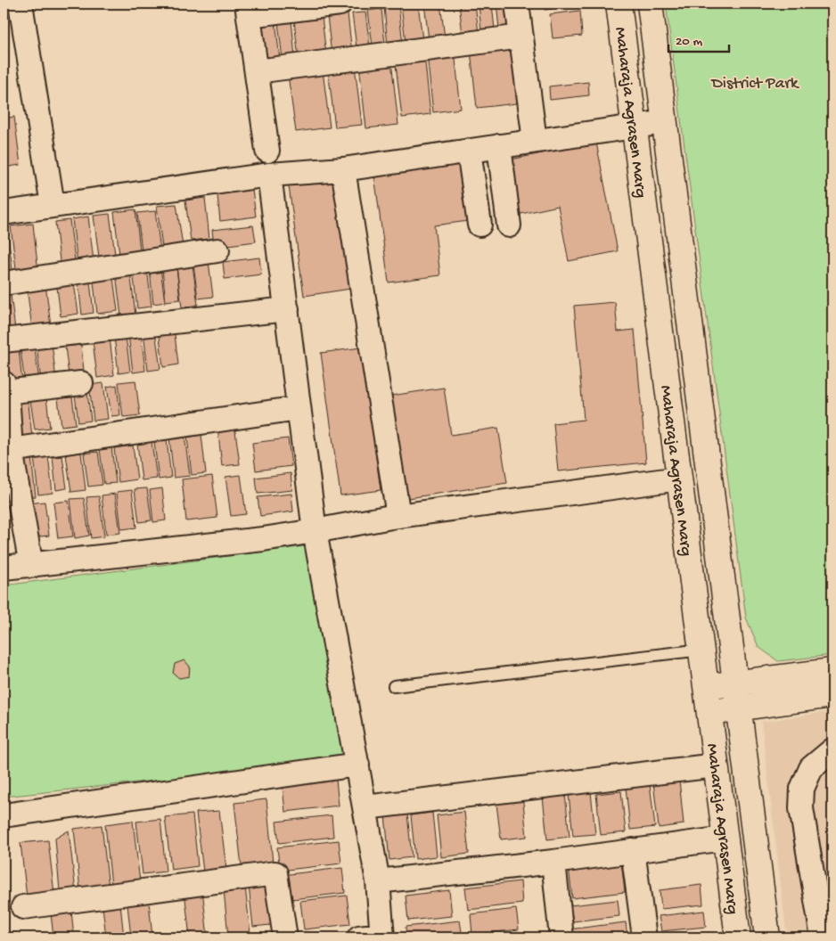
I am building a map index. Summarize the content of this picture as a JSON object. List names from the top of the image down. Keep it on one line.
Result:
{"streets":{"street":["Maharaja Agrasen Marg"]},"parks":["District Park"],"scale_bar":"20 m"}
